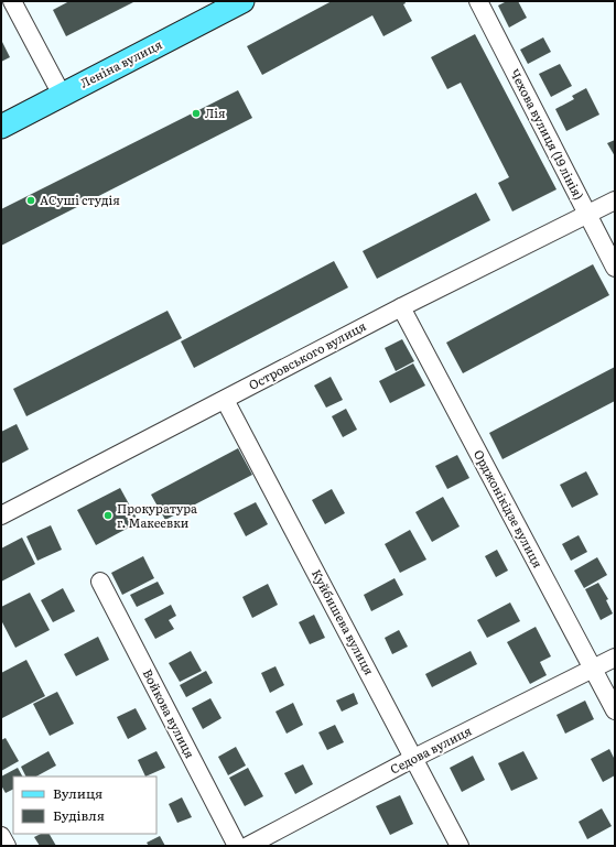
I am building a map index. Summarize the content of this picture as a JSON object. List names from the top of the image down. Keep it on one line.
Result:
{"streets":{"main road":["Леніна вулиця"],"street":["Чехова вулиця (19 лiнiя)","Островського вулиця","Орджонікідзе вулиця","Куйбишева вулиця","Войкова вулиця","Седова вулиця"]},"crossings":[["Чехова вулиця (19 лiнiя)","Островського вулиця"],["Островського вулиця","Орджонікідзе вулиця"],["Островського вулиця","Куйбишева вулиця"],["Орджонікідзе вулиця","Седова вулиця"],["Куйбишева вулиця","Седова вулиця"]],"places":["Лія","АСуші студія","Прокуратура г. Макеевки"],"legend":["Вулиця","Будівля"]}
